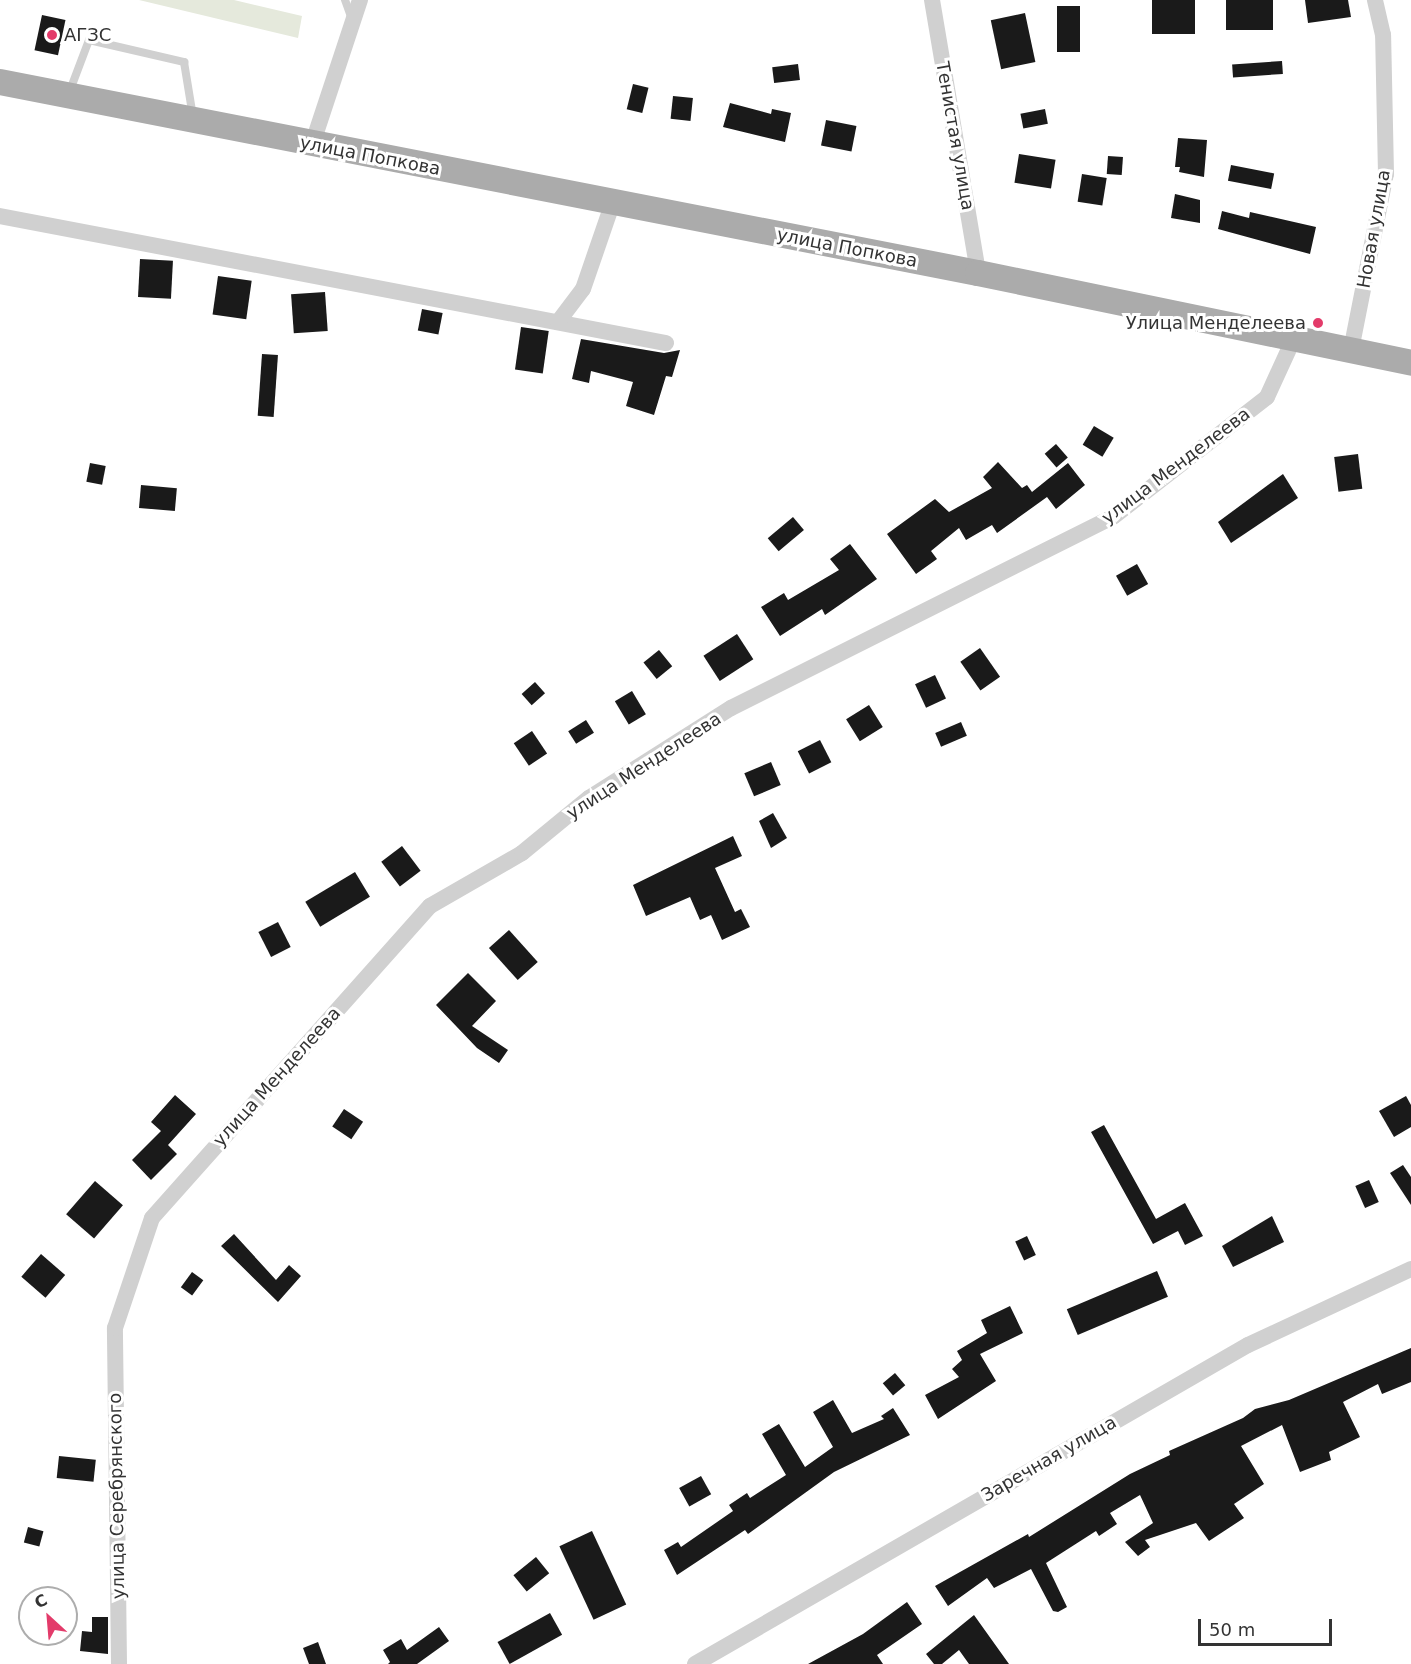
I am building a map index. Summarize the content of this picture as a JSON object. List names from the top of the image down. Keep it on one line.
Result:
{"streets":{"main road":["улица Попкова"],"street":["Тенистая улица","Новая улица","улица Менделеева","Заречная улица","улица Серебрянского"]},"crossings":[["Тенистая улица","улица Попкова"],["улица Попкова","Новая улица"],["улица Попкова","улица Менделеева"],["улица Менделеева","улица Серебрянского"]],"places":["АГЗС","Улица Менделеева"],"scale_bar":"50 m","north":"top left"}
